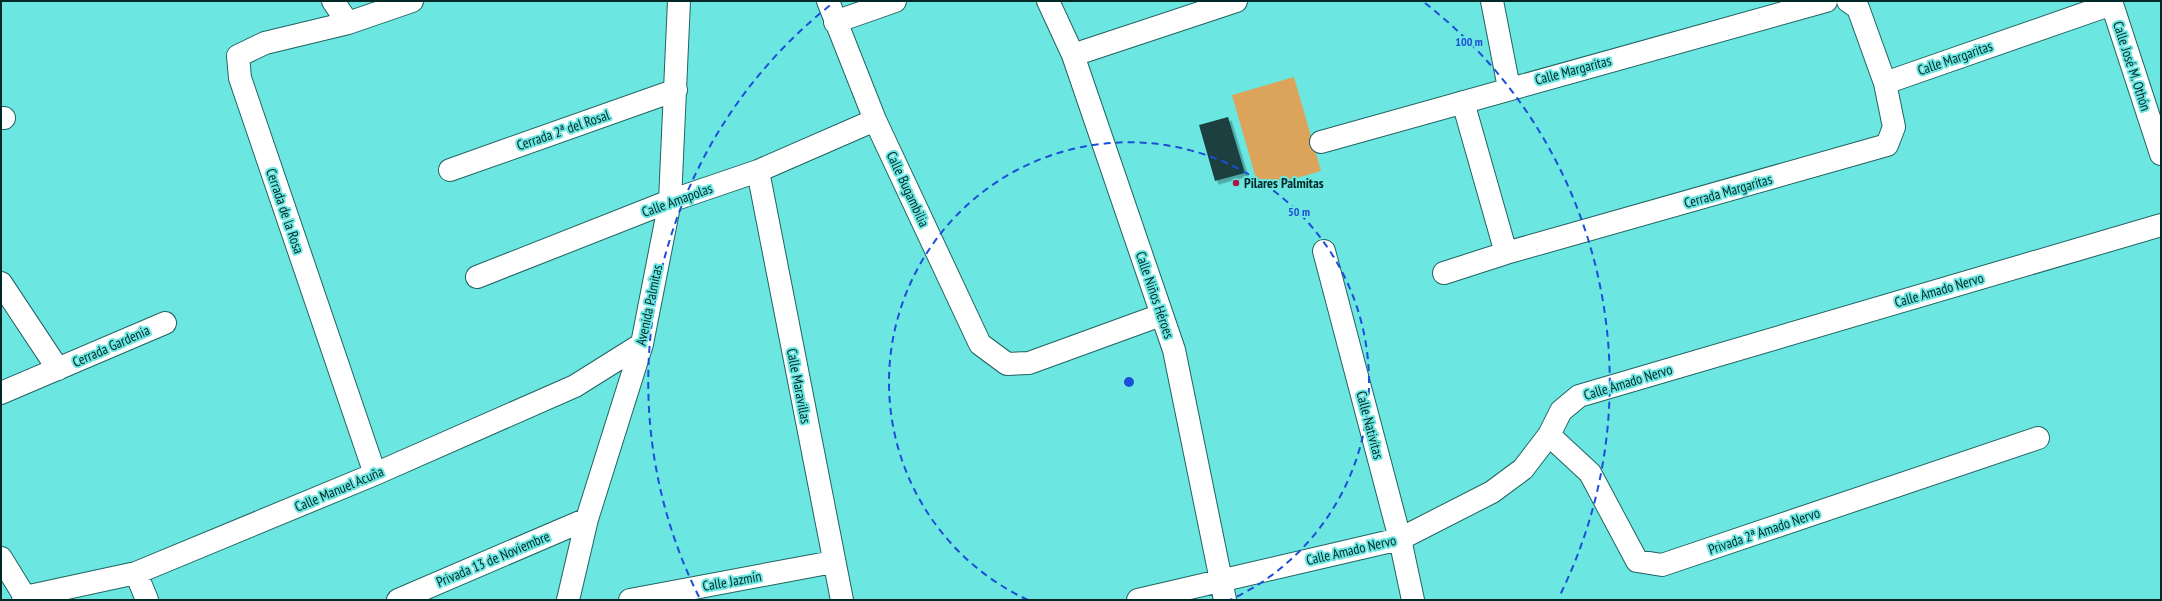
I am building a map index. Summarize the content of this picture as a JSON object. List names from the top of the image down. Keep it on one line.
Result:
{"streets":{"street":["Calle Margaritas","Calle José M. Othón","Cerrada 2ª del Rosal","Calle Bugambilia","Cerrada Margaritas","Calle Amapolas","Cerrada de la Rosa","Calle Amado Nervo","Calle Niños Héroes","Avenida Palmitas","Cerrada Gardenia","Calle Maravillas","Calle Nativitas","Calle Manuel Acuña","Privada 2ª Amado Nervo","Privada 13 de Noviembre","Calle Jazmín"]},"crossings":[["Calle Margaritas","Calle José M. Othón"],["Calle Margaritas","Cerrada Margaritas"],["Cerrada 2ª del Rosal","Avenida Palmitas"],["Calle Bugambilia","Calle Amapolas"],["Calle Bugambilia","Calle Niños Héroes"],["Calle Amapolas","Avenida Palmitas"],["Calle Amapolas","Calle Maravillas"],["Cerrada de la Rosa","Calle Manuel Acuña"],["Calle Amado Nervo","Calle Niños Héroes"],["Calle Amado Nervo","Calle Nativitas"],["Calle Amado Nervo","Privada 2ª Amado Nervo"],["Avenida Palmitas","Calle Manuel Acuña"],["Avenida Palmitas","Privada 13 de Noviembre"],["Calle Maravillas","Calle Jazmín"]],"places":["Pilares Palmitas"],"rings":["100 m","50 m"]}
